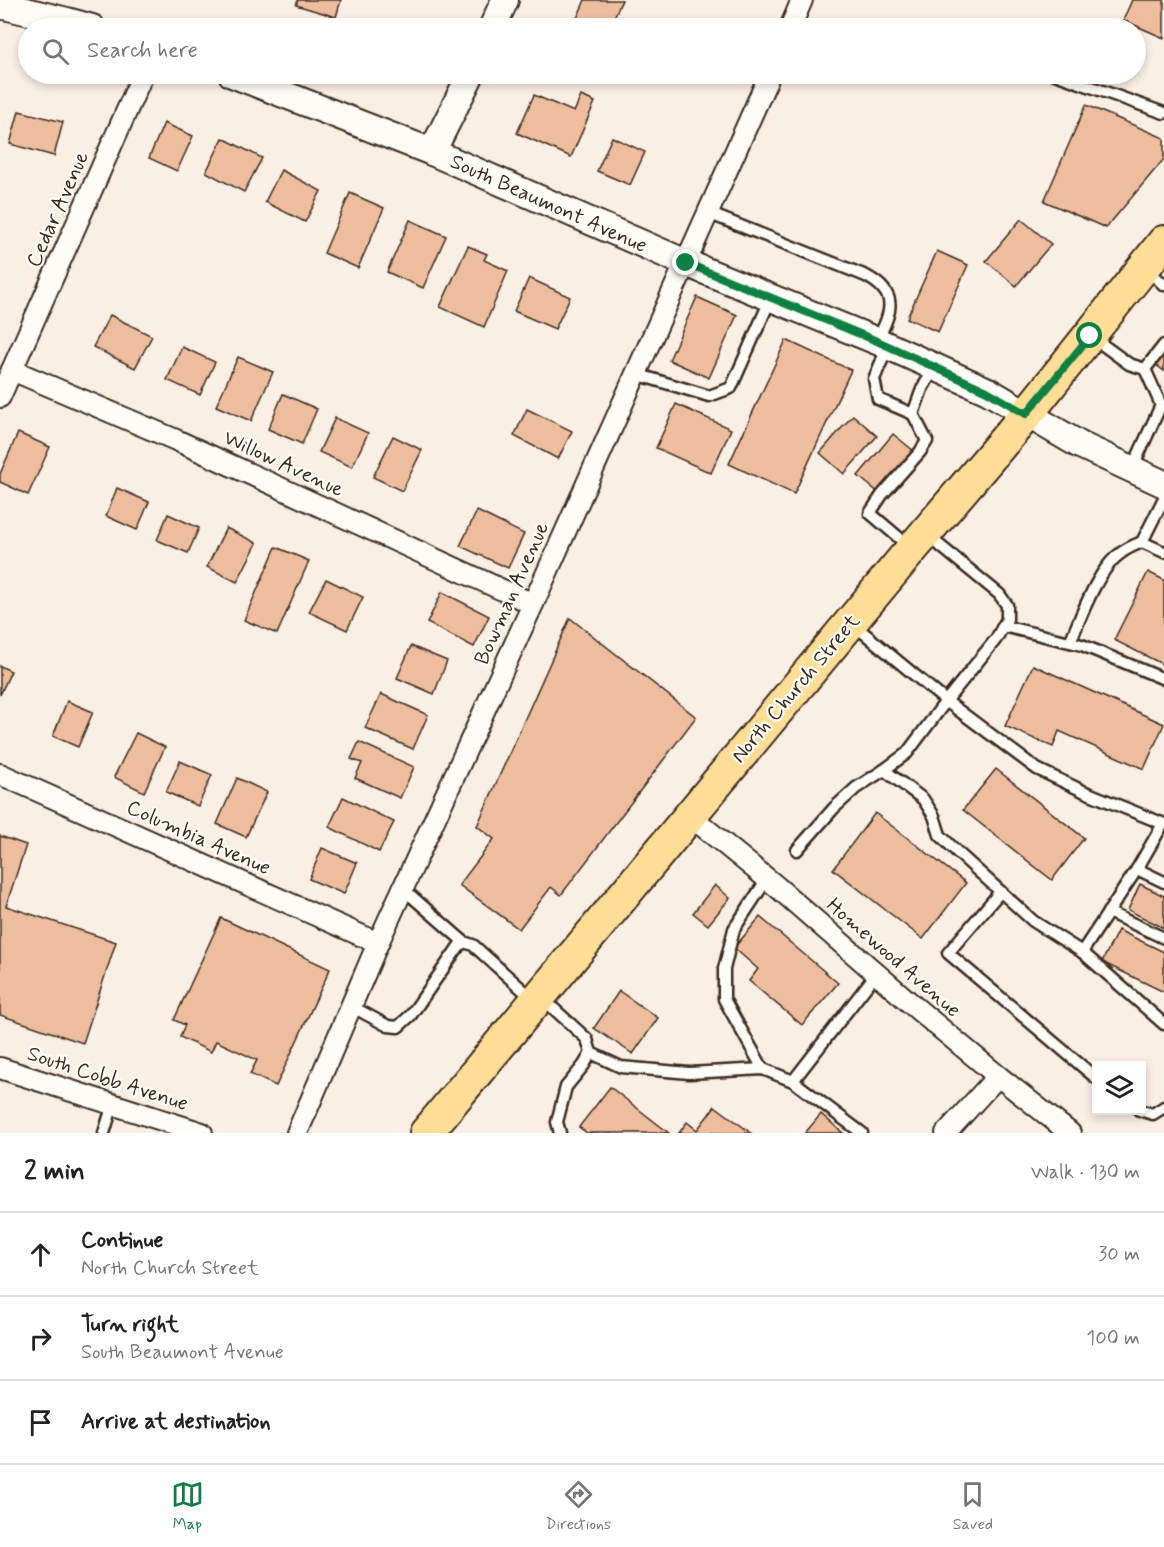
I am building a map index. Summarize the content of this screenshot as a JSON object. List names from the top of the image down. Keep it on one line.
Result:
{"streets":{"main road":["North Church Street"],"street":["South Beaumont Avenue","Cedar Avenue","Willow Avenue","Bowman Avenue","Columbia Avenue","Homewood Avenue","South Cobb Avenue"]},"crossings":[["South Beaumont Avenue","Bowman Avenue"],["South Beaumont Avenue","North Church Street"],["Cedar Avenue","Willow Avenue"],["Willow Avenue","Bowman Avenue"],["Bowman Avenue","Columbia Avenue"],["North Church Street","Homewood Avenue"]],"page":{"search":"Search here","heading":["2 min","Walk · 130 m"],"list":[["Continue","North Church Street","30 m"],["Turn right","South Beaumont Avenue","100 m"],"Arrive at destination"],"nav":["Map","Directions","Saved"]}}
